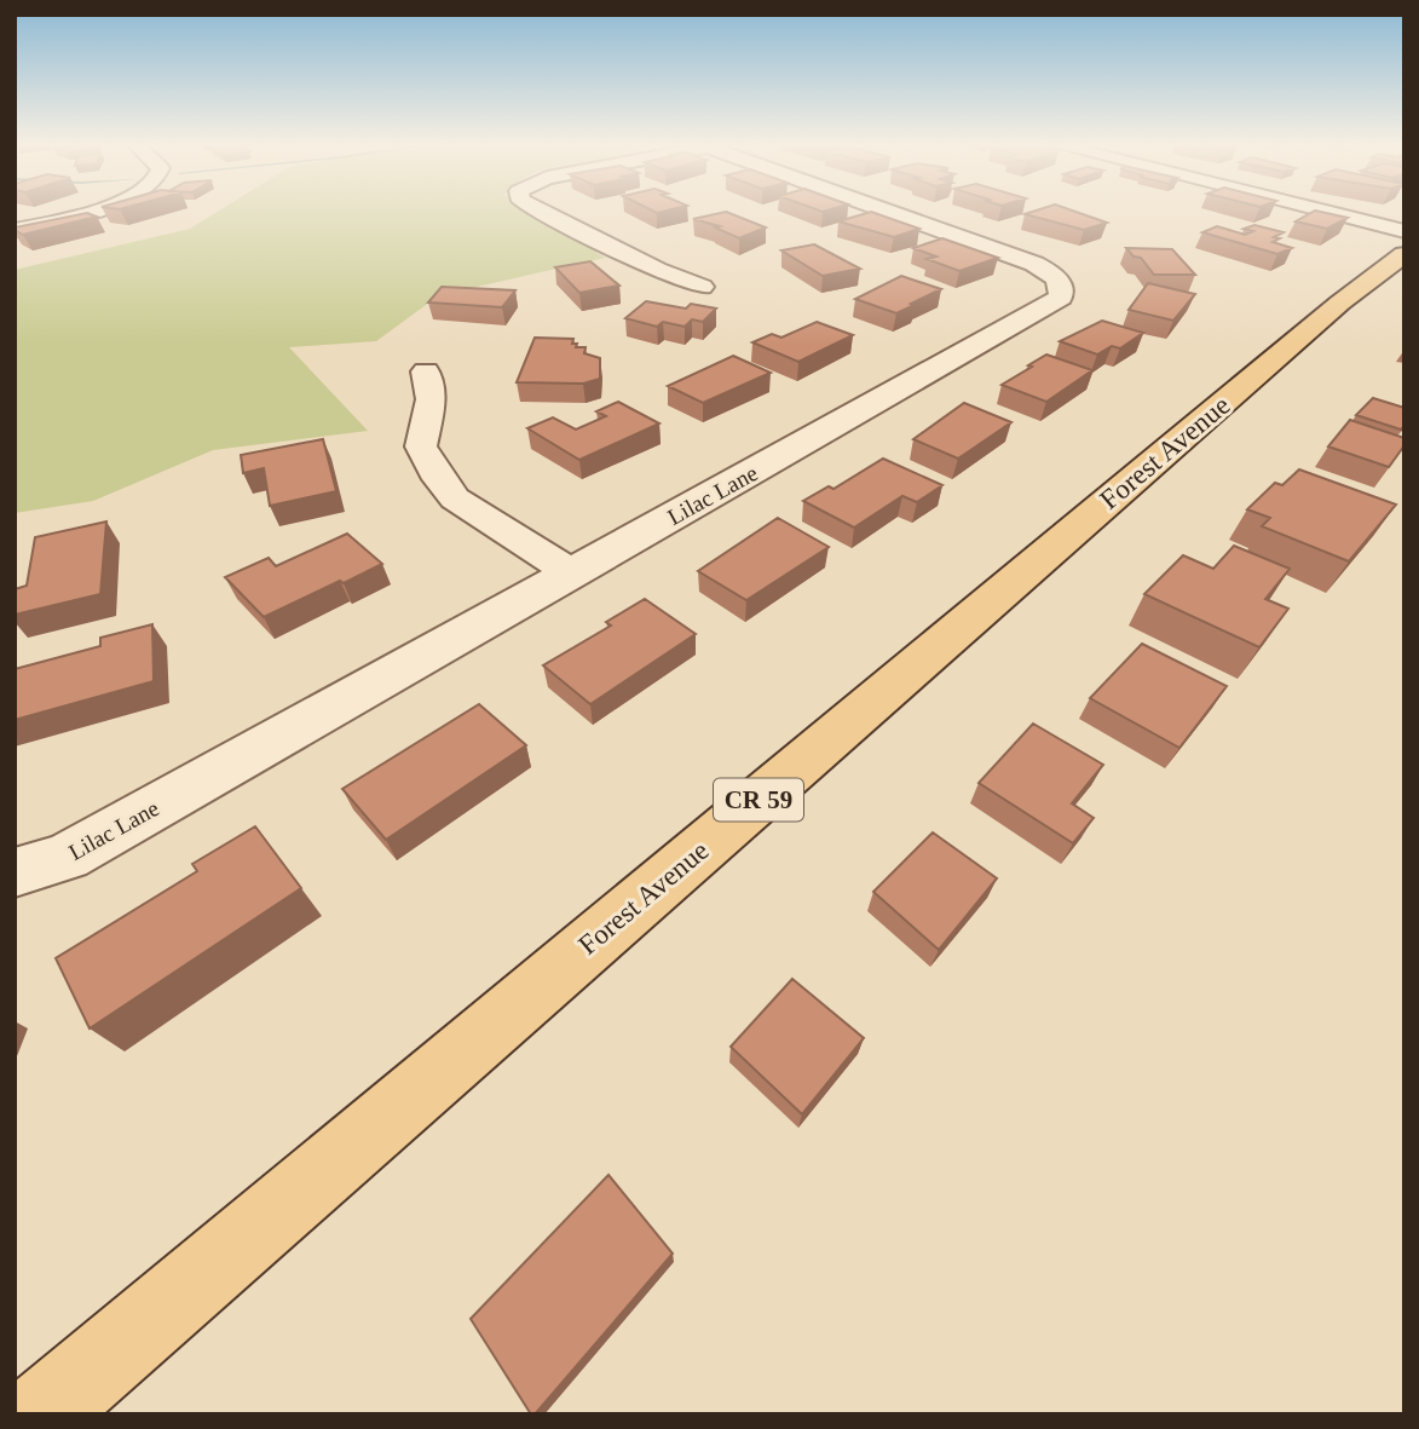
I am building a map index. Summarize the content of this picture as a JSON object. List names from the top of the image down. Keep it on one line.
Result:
{"streets":{"main road":["Forest Avenue","CR 59"],"street":["Lilac Lane"]}}
